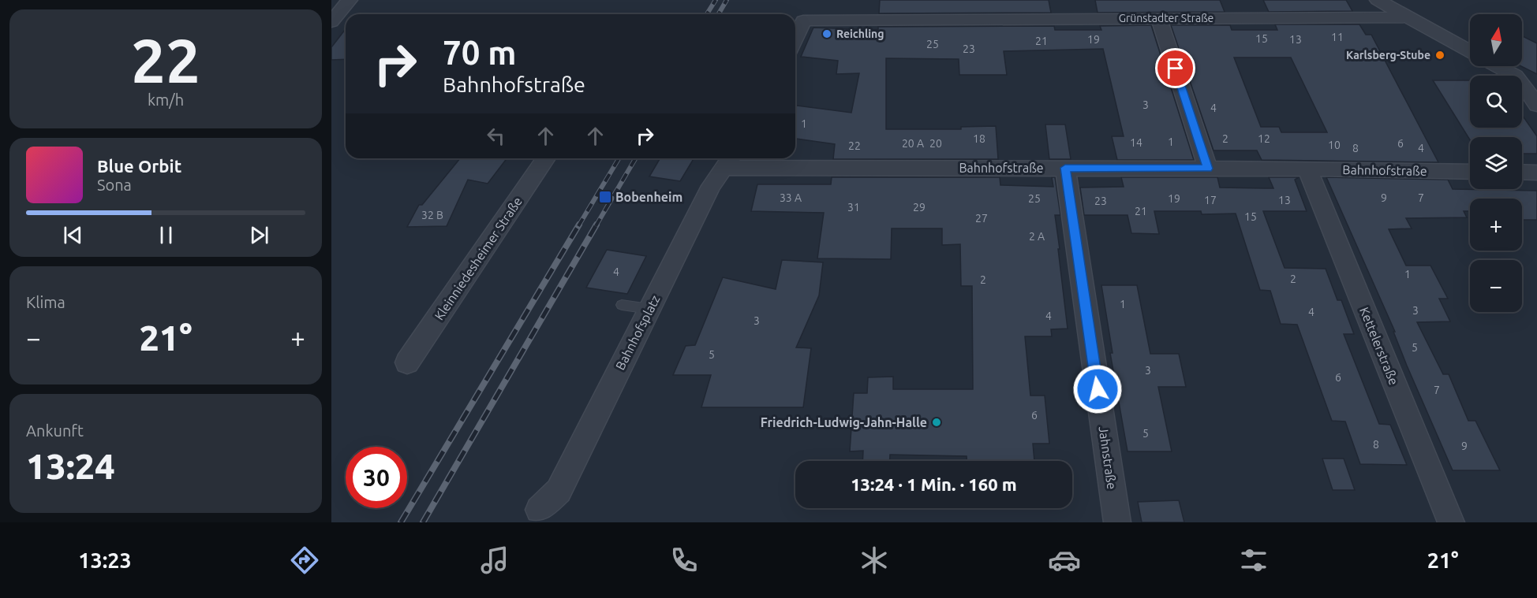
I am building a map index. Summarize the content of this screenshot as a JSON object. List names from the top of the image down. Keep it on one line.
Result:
{"streets":{"street":["Grünstadter Straße","Bahnhofstraße","Kleinniedesheimer Straße","Bahnhofsplatz","Kettelerstraße","Jahnstraße"]},"crossings":[["Bahnhofstraße","Bahnhofsplatz"],["Bahnhofstraße","Kettelerstraße"],["Bahnhofstraße","Jahnstraße"]],"places":{"other":["Reichling","Karlsberg-Stube","Friedrich-Ludwig-Jahn-Halle"],"transit":["Bobenheim"]},"house_numbers":["11","15","19","13","21","25","23","3","4","1","18","2","12","1","14","20 A","20","6","10","22","8","4","33 A","9","7","25","19","17","13","23","31","29","21","32 B","15","27","2 A","4","1","2","2","1","3","4","4","3","5","5","3","6","7","6","5","8","9"],"north":"top","page":{"tile":[["22","km/h"],"Klima",["Ankunft","13:24"]],"map_buttons":["+","−"],"turn":["70 m","Bahnhofstraße"],"song":["Blue Orbit","Sona"],"heat":["−","21°","+"],"limit":"30","trip":"13:24 · 1 Min. · 160 m","tabs":["13:23","21°"]}}
